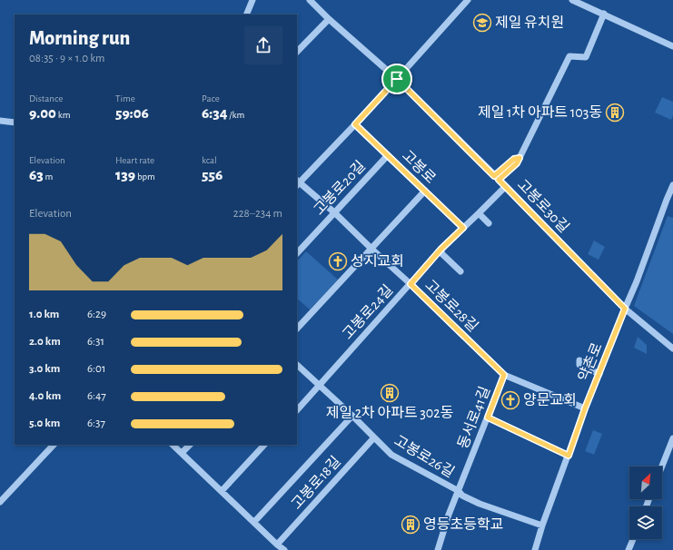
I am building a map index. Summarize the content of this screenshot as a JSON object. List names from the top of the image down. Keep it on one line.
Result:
{"streets":{"street":["고봉로","고봉로20길","고봉로30길","고봉로28길","고봉로24길","약촌로","동서로41길","고봉로26길","고봉로18길"]},"crossings":[["고봉로","고봉로20길"],["고봉로","고봉로24길"],["고봉로20길","고봉로28길"],["고봉로30길","고봉로24길"],["고봉로30길","약촌로"],["고봉로28길","고봉로24길"],["고봉로28길","약촌로"],["고봉로28길","동서로41길"],["고봉로24길","고봉로26길"],["약촌로","고봉로26길"],["동서로41길","고봉로26길"],["고봉로26길","고봉로18길"]],"places":{"school or university":["제일 유치원"],"building":["제일 1차 아파트 103동","제일 2차 아파트 302동","영등초등학교"],"church":["성지교회","양문교회"]},"north":"top right","page":{"heading":["Morning run","08:35 · 9 × 1.0 km"],"stats":[["Distance","9.00 km"],["Time","59:06"],["Pace","6:34 /km"],["Elevation","63 m"],["Heart rate","139 bpm"],["kcal","556"]],"chart":["Elevation","228–234 m"],"list":[{"name":"1.0 km","note":"6:29"},{"name":"2.0 km","note":"6:31"},{"name":"3.0 km","note":"6:01"},{"name":"4.0 km","note":"6:47"},{"name":"5.0 km","note":"6:37"}]}}
